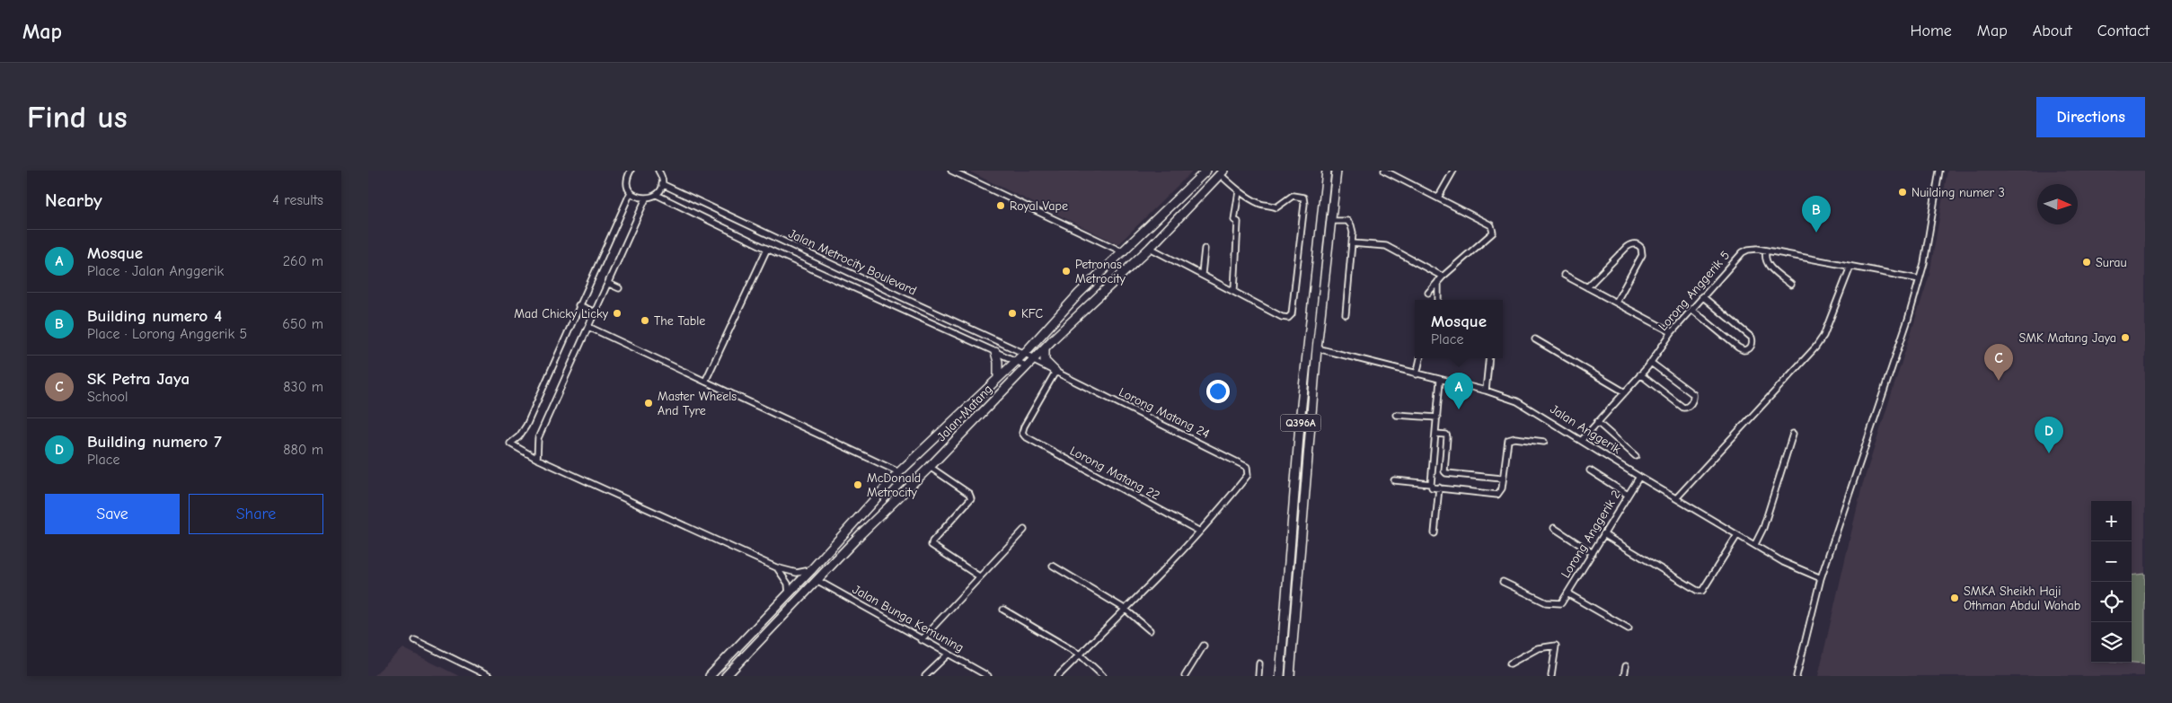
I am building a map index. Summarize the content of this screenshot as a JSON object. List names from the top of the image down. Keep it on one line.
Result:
{"streets":{"main road":["Jalan Matang","Q396A"],"street":["Jalan Metrocity Boulevard","Lorong Anggerik 5","Lorong Matang 24","Jalan Anggerik","Lorong Matang 22","Lorong Anggerik 2","Jalan Bunga Kemuning"]},"crossings":[["Jalan Metrocity Boulevard","Jalan Matang"],["Jalan Metrocity Boulevard","Lorong Matang 24"],["Lorong Anggerik 5","Jalan Anggerik"],["Jalan Matang","Lorong Matang 24"],["Jalan Matang","Jalan Bunga Kemuning"],["Lorong Matang 24","Lorong Matang 22"],["Jalan Anggerik","Lorong Anggerik 2"]],"places":["Nuilding numer 3","Royal Vape","Surau","Petronas Metrocity","Mad Chicky Licky","KFC","The Table","SMK Matang Jaya","Master Wheels And Tyre","McDonald Metrocity","SMKA Sheikh Haji Othman Abdul Wahab"],"north":"right","page":{"header":"Map","nav":["Home","Map","About","Contact"],"buttons":["Directions",["Save","Share"]],"title":"Find us","heading":["Nearby","4 results"],"pins":["B","C","A","D"],"list":[{"mark":"A","name":"Mosque","note":"Place · Jalan Anggerik","value":"260 m"},{"mark":"B","name":"Building numero 4","note":"Place · Lorong Anggerik 5","value":"650 m"},{"mark":"C","name":"SK Petra Jaya","note":"School","value":"830 m"},{"mark":"D","name":"Building numero 7","note":"Place","value":"880 m"}],"popup":["Mosque","Place"],"map_buttons":["+","−"]}}
